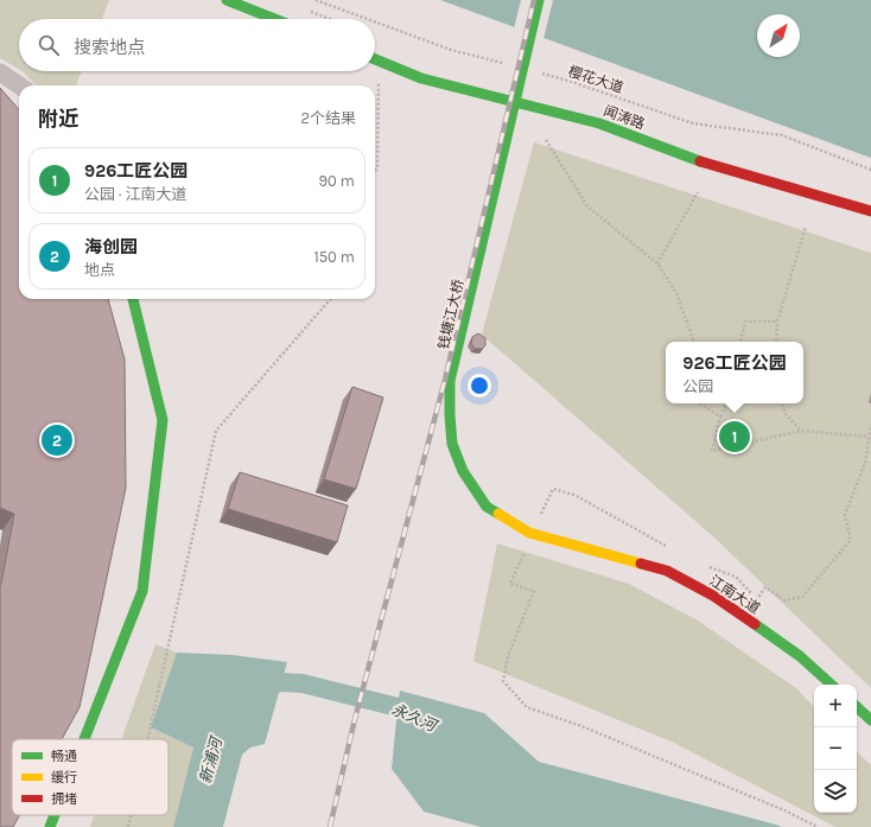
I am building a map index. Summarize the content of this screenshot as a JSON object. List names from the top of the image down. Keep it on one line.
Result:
{"streets":{"main road":["闻涛路","钱塘江大桥","江南大道"],"path":["樱花大道"]},"crossings":[["钱塘江大桥","江南大道"]],"water":["永久河","新浦河"],"legend":["畅通","缓行","拥堵"],"north":"top right","page":{"search":"搜索地点","heading":["附近","2个结果"],"list":[{"mark":"1","name":"926工匠公园","note":"公园 · 江南大道","value":"90 m"},{"mark":"2","name":"海创园","note":"地点","value":"150 m"}],"popup":["926工匠公园","公园"],"pins":["1","2"],"map_buttons":["+","−"]}}
